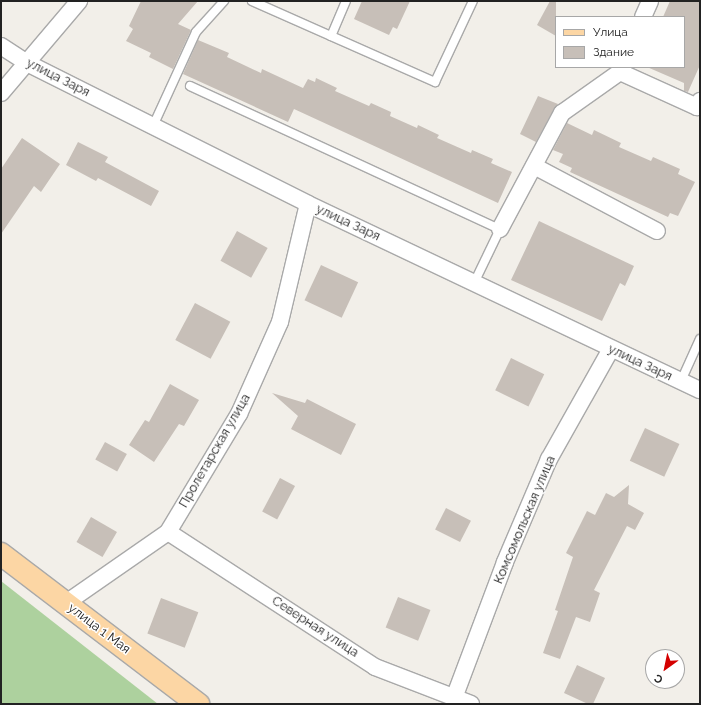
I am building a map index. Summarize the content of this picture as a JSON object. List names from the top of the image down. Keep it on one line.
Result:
{"streets":{"main road":["улица 1 Мая"],"street":["улица Заря","Пролетарская улица","Комсомольская улица","Северная улица"]},"crossings":[["улица Заря","Пролетарская улица"],["улица Заря","Комсомольская улица"],["Пролетарская улица","Северная улица"],["Пролетарская улица","улица 1 Мая"],["Комсомольская улица","Северная улица"]],"legend":["Улица","Здание"],"north":"bottom left"}
